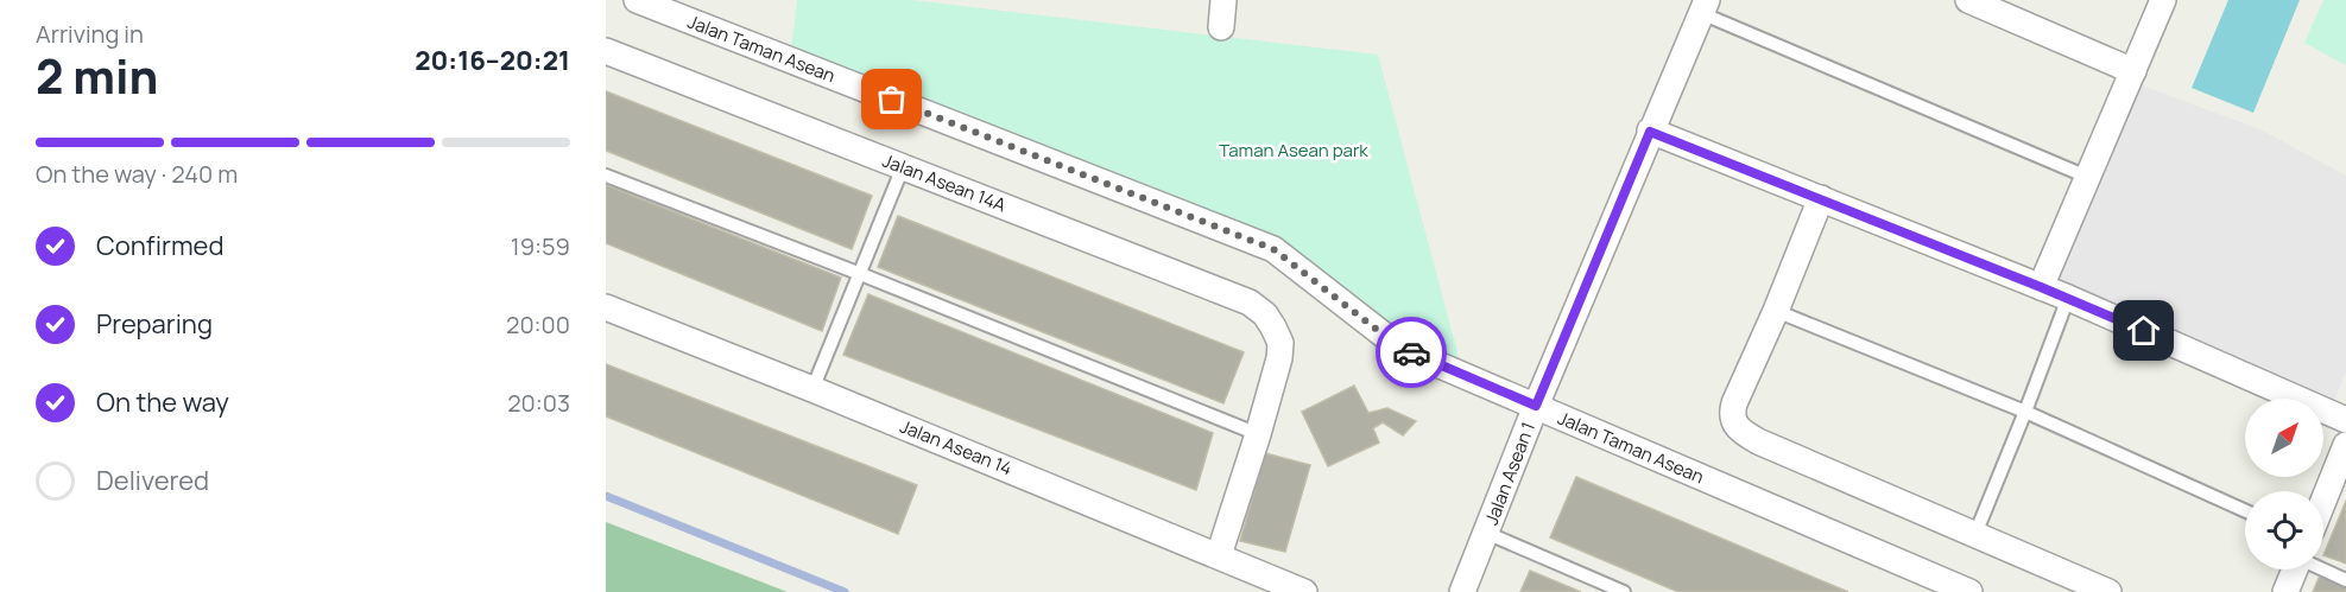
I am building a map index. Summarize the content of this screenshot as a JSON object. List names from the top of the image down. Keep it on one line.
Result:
{"streets":{"street":["Jalan Taman Asean","Jalan Asean 14A","Jalan Asean 14","Jalan Asean 1"]},"crossings":[["Jalan Taman Asean","Jalan Asean 1"]],"parks":["Taman Asean park"],"north":"top right","page":{"heading":["2 min","Arriving in","20:16–20:21"],"bar":"On the way · 240 m","list":[["Confirmed","19:59"],["Preparing","20:00"],["On the way","20:03"],"Delivered"]}}
